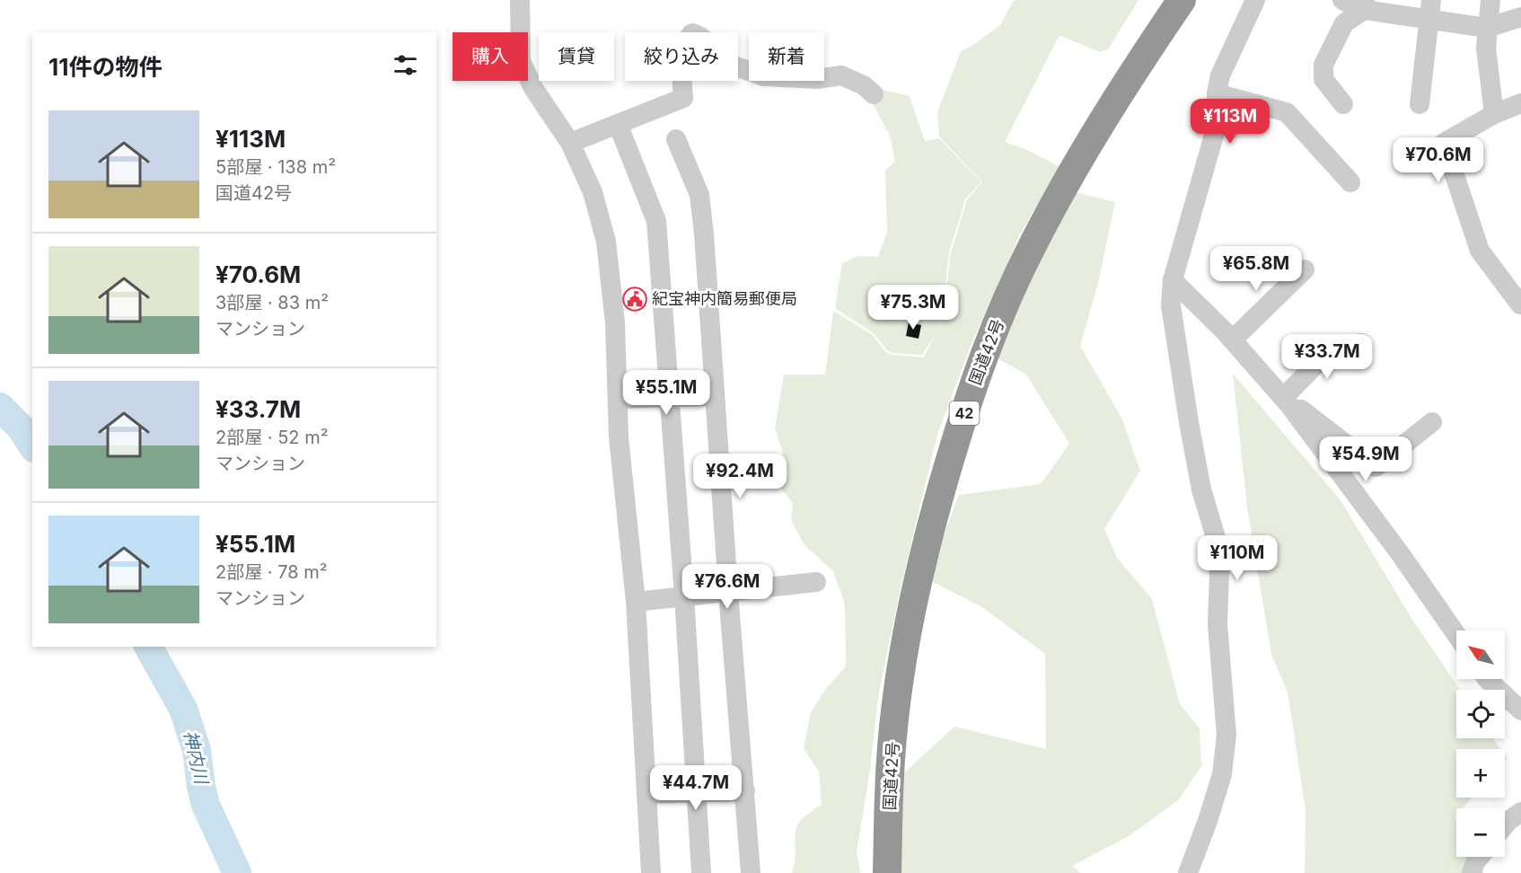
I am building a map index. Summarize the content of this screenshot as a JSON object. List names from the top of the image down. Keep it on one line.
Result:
{"streets":{"highway":["国道42号","42"]},"water":["神内川"],"places":{"public building":["紀宝神内簡易郵便局"]},"north":"top left","page":{"chip":["購入","賃貸","絞り込み","新着"],"heading":"11件の物件","list":[{"name":"¥113M","note":"5部屋 · 138 m² · 国道42号"},{"name":"¥70.6M","note":"3部屋 · 83 m² · マンション"},{"name":"¥33.7M","note":"2部屋 · 52 m² · マンション"},{"name":"¥55.1M","note":"2部屋 · 78 m² · マンション"}],"price":["¥113M","¥70.6M","¥65.8M","¥75.3M","¥33.7M","¥55.1M","¥54.9M","¥92.4M","¥110M","¥76.6M","¥44.7M"],"map_buttons":["+","−"]}}
